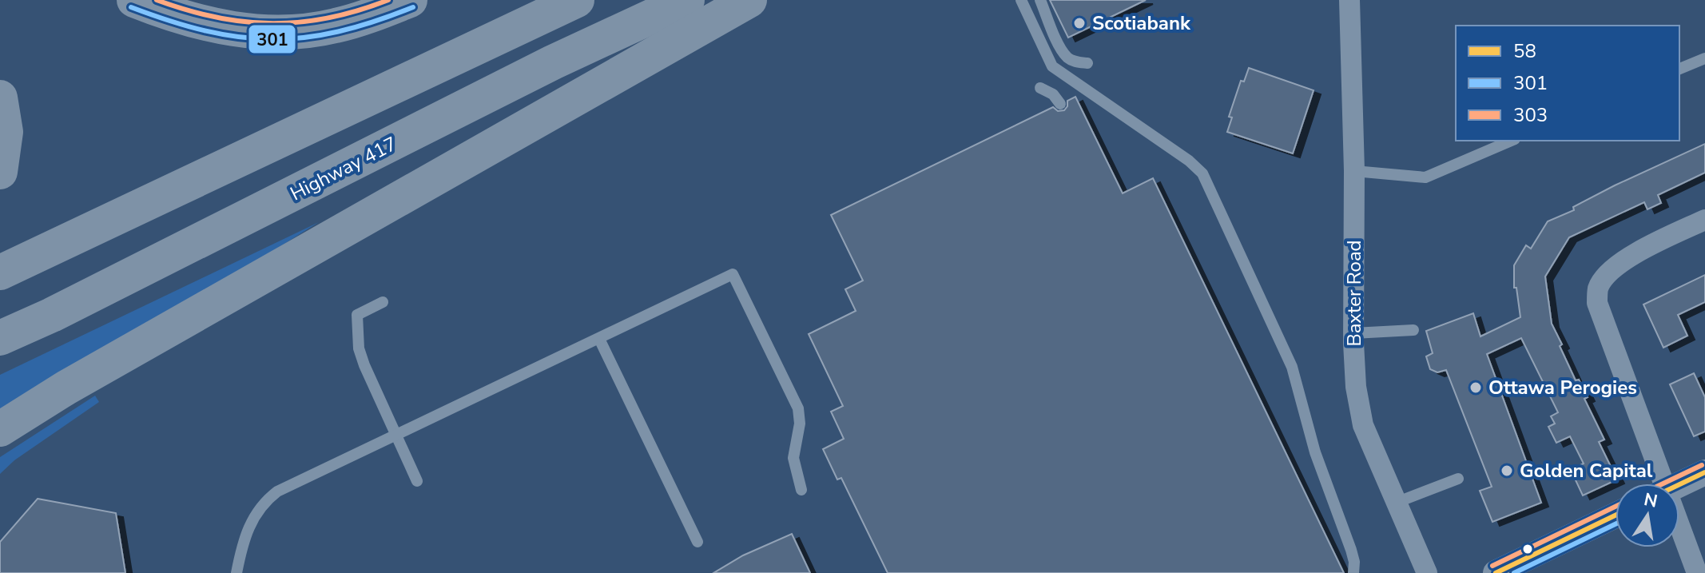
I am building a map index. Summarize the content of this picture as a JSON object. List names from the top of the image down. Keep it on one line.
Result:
{"streets":{"highway":["Highway 417"],"street":["Baxter Road"]},"places":["Scotiabank","Ottawa Perogies","Golden Capital"],"lines":["transit line 303","transit line 301","transit line 58"],"legend":["58","301","303"],"north":"top"}
